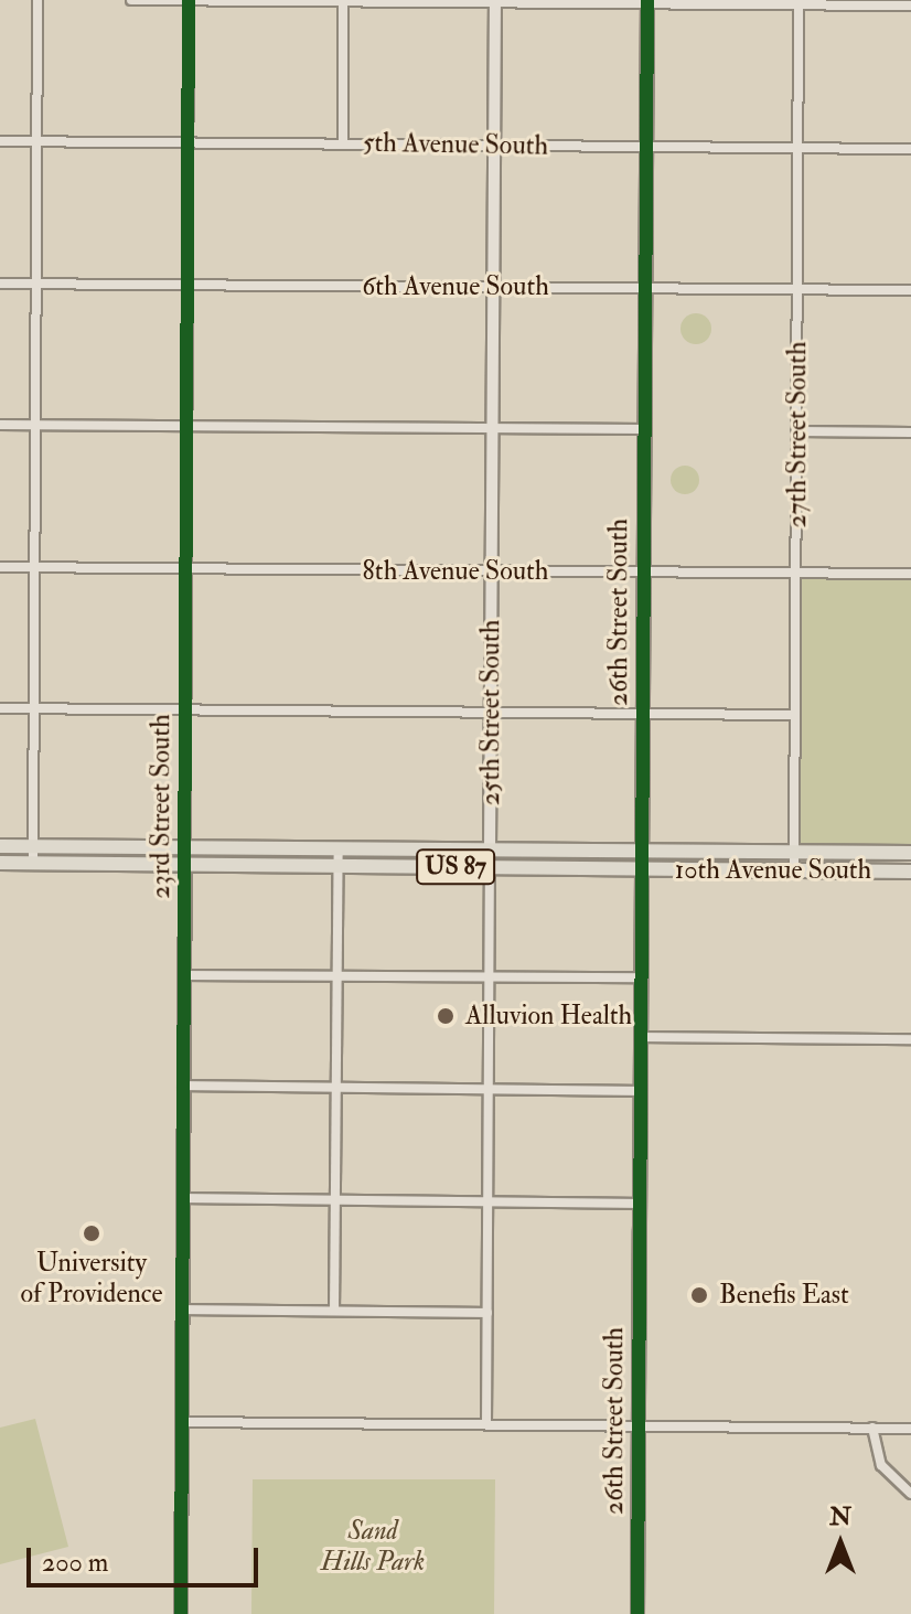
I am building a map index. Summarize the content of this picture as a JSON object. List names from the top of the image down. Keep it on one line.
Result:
{"streets":{"highway":["US 87","10th Avenue South"],"street":["5th Avenue South","6th Avenue South","27th Street South","8th Avenue South","26th Street South","25th Street South","23rd Street South"]},"crossings":[["5th Avenue South","27th Street South"],["5th Avenue South","26th Street South"],["5th Avenue South","25th Street South"],["5th Avenue South","23rd Street South"],["6th Avenue South","27th Street South"],["6th Avenue South","26th Street South"],["6th Avenue South","25th Street South"],["6th Avenue South","23rd Street South"],["27th Street South","8th Avenue South"],["27th Street South","10th Avenue South"],["8th Avenue South","26th Street South"],["8th Avenue South","25th Street South"],["8th Avenue South","23rd Street South"],["26th Street South","10th Avenue South"],["25th Street South","10th Avenue South"],["23rd Street South","10th Avenue South"]],"parks":["Sand Hills Park"],"places":["Alluvion Health","University of Providence","Benefis East"],"scale_bar":"200 m","north":"top"}
